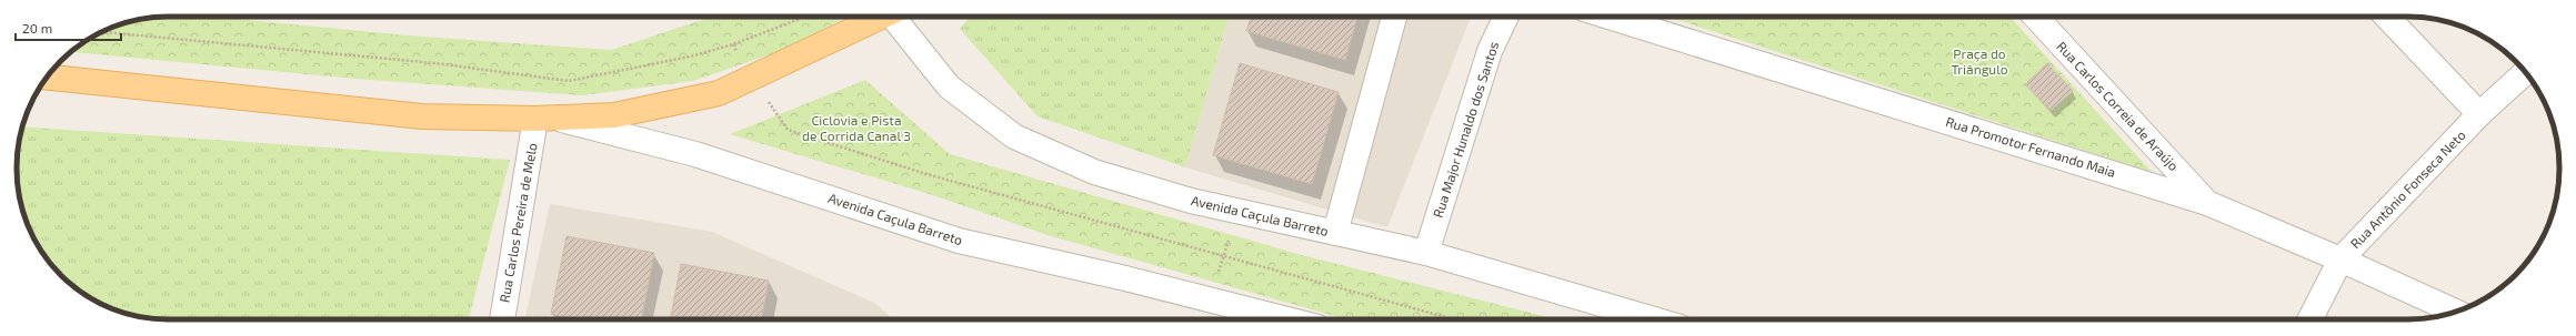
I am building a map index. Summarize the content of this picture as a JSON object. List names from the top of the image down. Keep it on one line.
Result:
{"streets":{"street":["Rua Carlos Correia de Araújo","Rua Major Hunaldo dos Santos","Rua Promotor Fernando Maia","Rua Antônio Fonseca Neto","Avenida Caçula Barreto","Rua Carlos Pereira de Melo"]},"crossings":[["Rua Carlos Correia de Araújo","Rua Promotor Fernando Maia"],["Rua Major Hunaldo dos Santos","Avenida Caçula Barreto"],["Rua Promotor Fernando Maia","Rua Antônio Fonseca Neto"],["Avenida Caçula Barreto","Rua Carlos Pereira de Melo"]],"parks":["Praça do Triângulo","Ciclovia e Pista de Corrida Canal 3"],"scale_bar":"20 m"}
